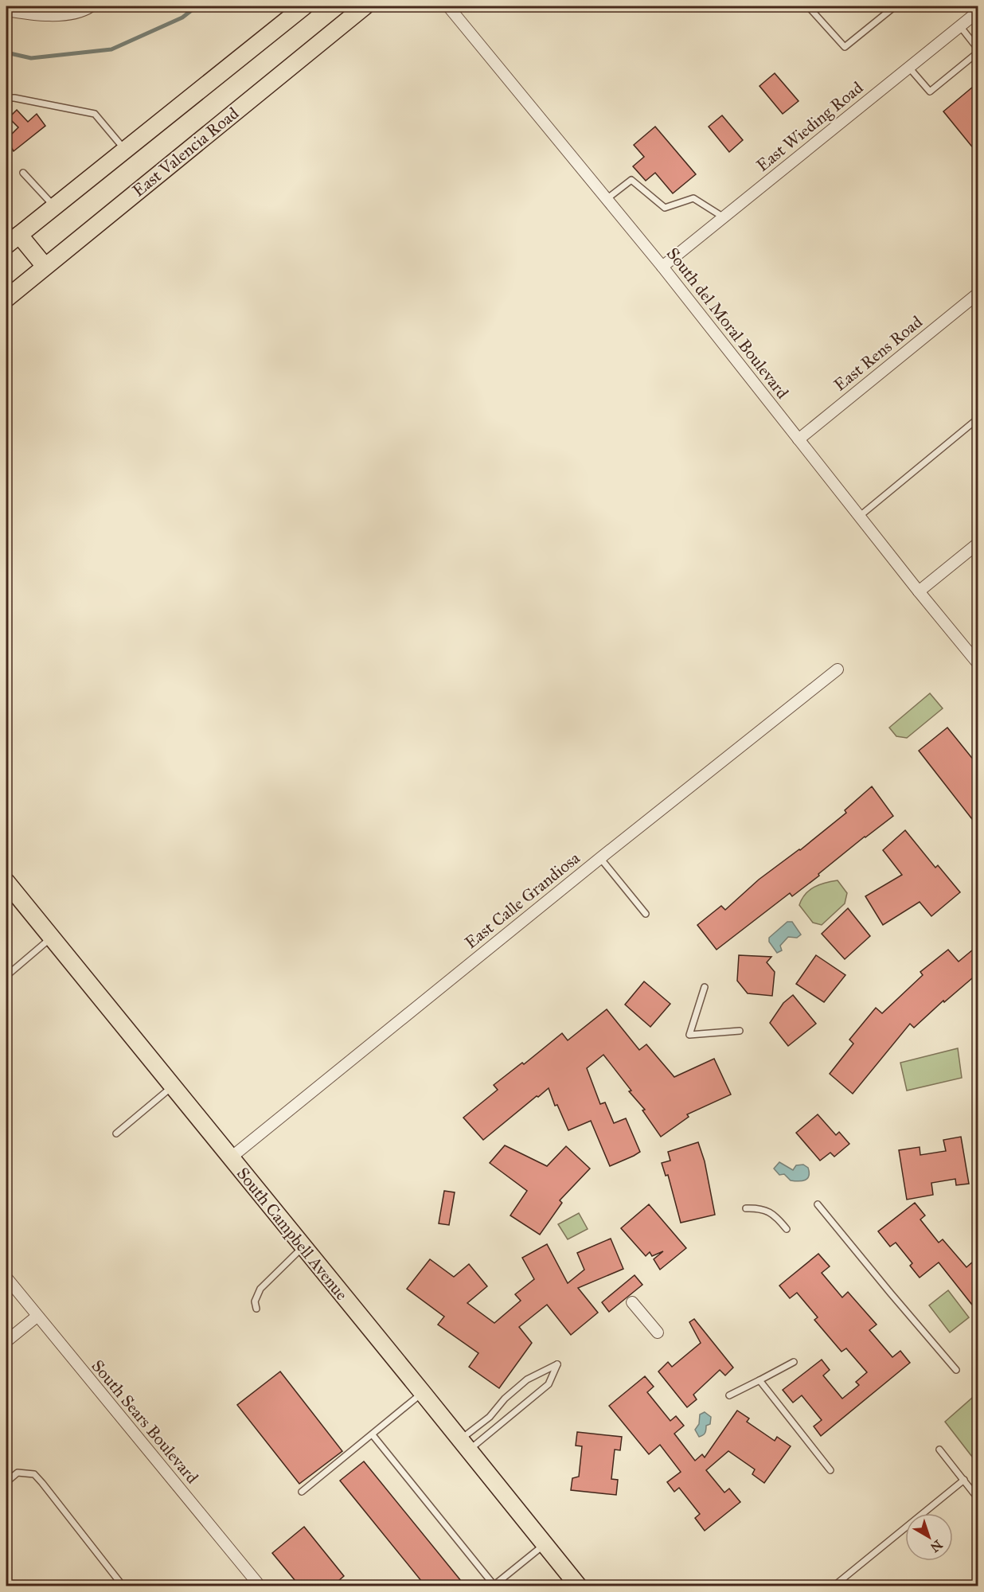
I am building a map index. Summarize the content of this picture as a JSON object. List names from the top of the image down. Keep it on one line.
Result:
{"streets":{"main road":["East Valencia Road","South Campbell Avenue"],"street":["East Wieding Road","South del Moral Boulevard","East Rens Road","East Calle Grandiosa","South Sears Boulevard"]},"crossings":[["East Wieding Road","South del Moral Boulevard"],["South del Moral Boulevard","East Rens Road"],["East Calle Grandiosa","South Campbell Avenue"]],"north":"bottom right"}
